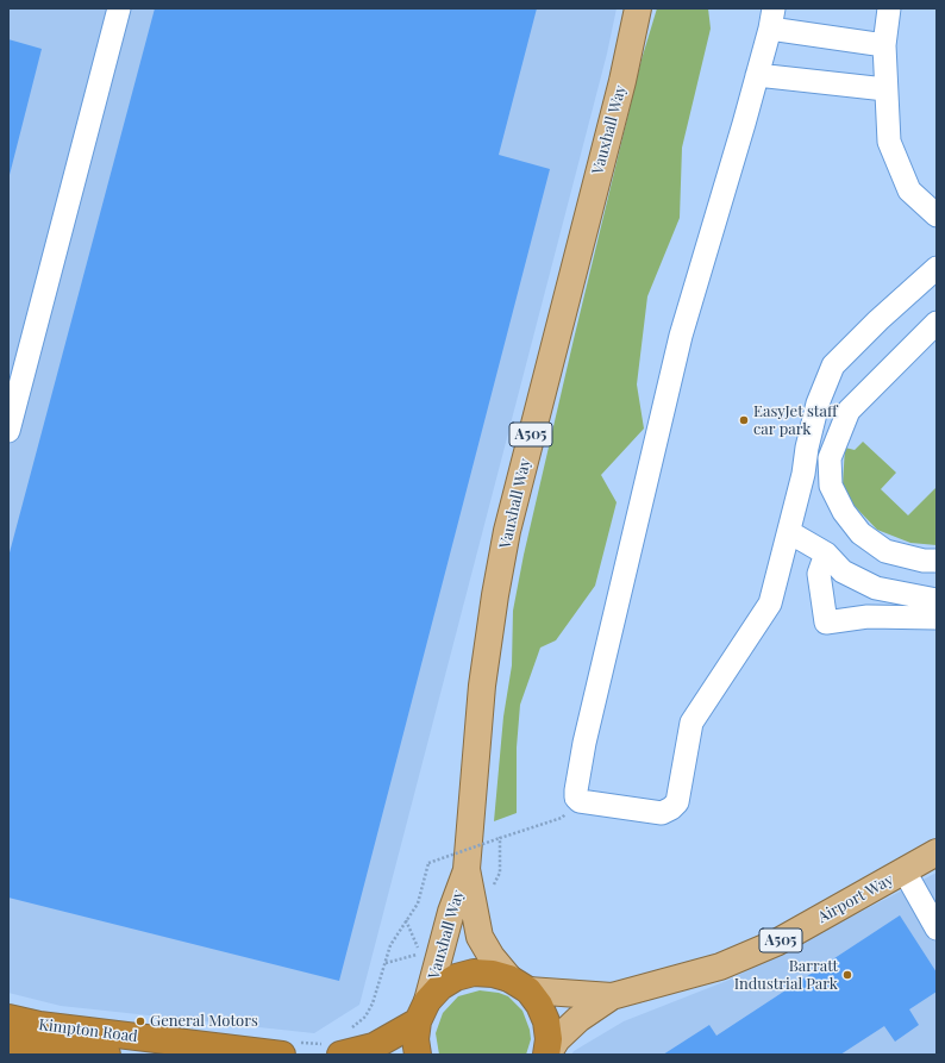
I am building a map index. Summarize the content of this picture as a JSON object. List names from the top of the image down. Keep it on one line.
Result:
{"streets":{"highway":["Kimpton Road"],"main road":["Vauxhall Way","A505","Airport Way"]},"crossings":[["Vauxhall Way","Airport Way"]],"places":["EasyJet staff car park","Barratt Industrial Park","General Motors"]}
